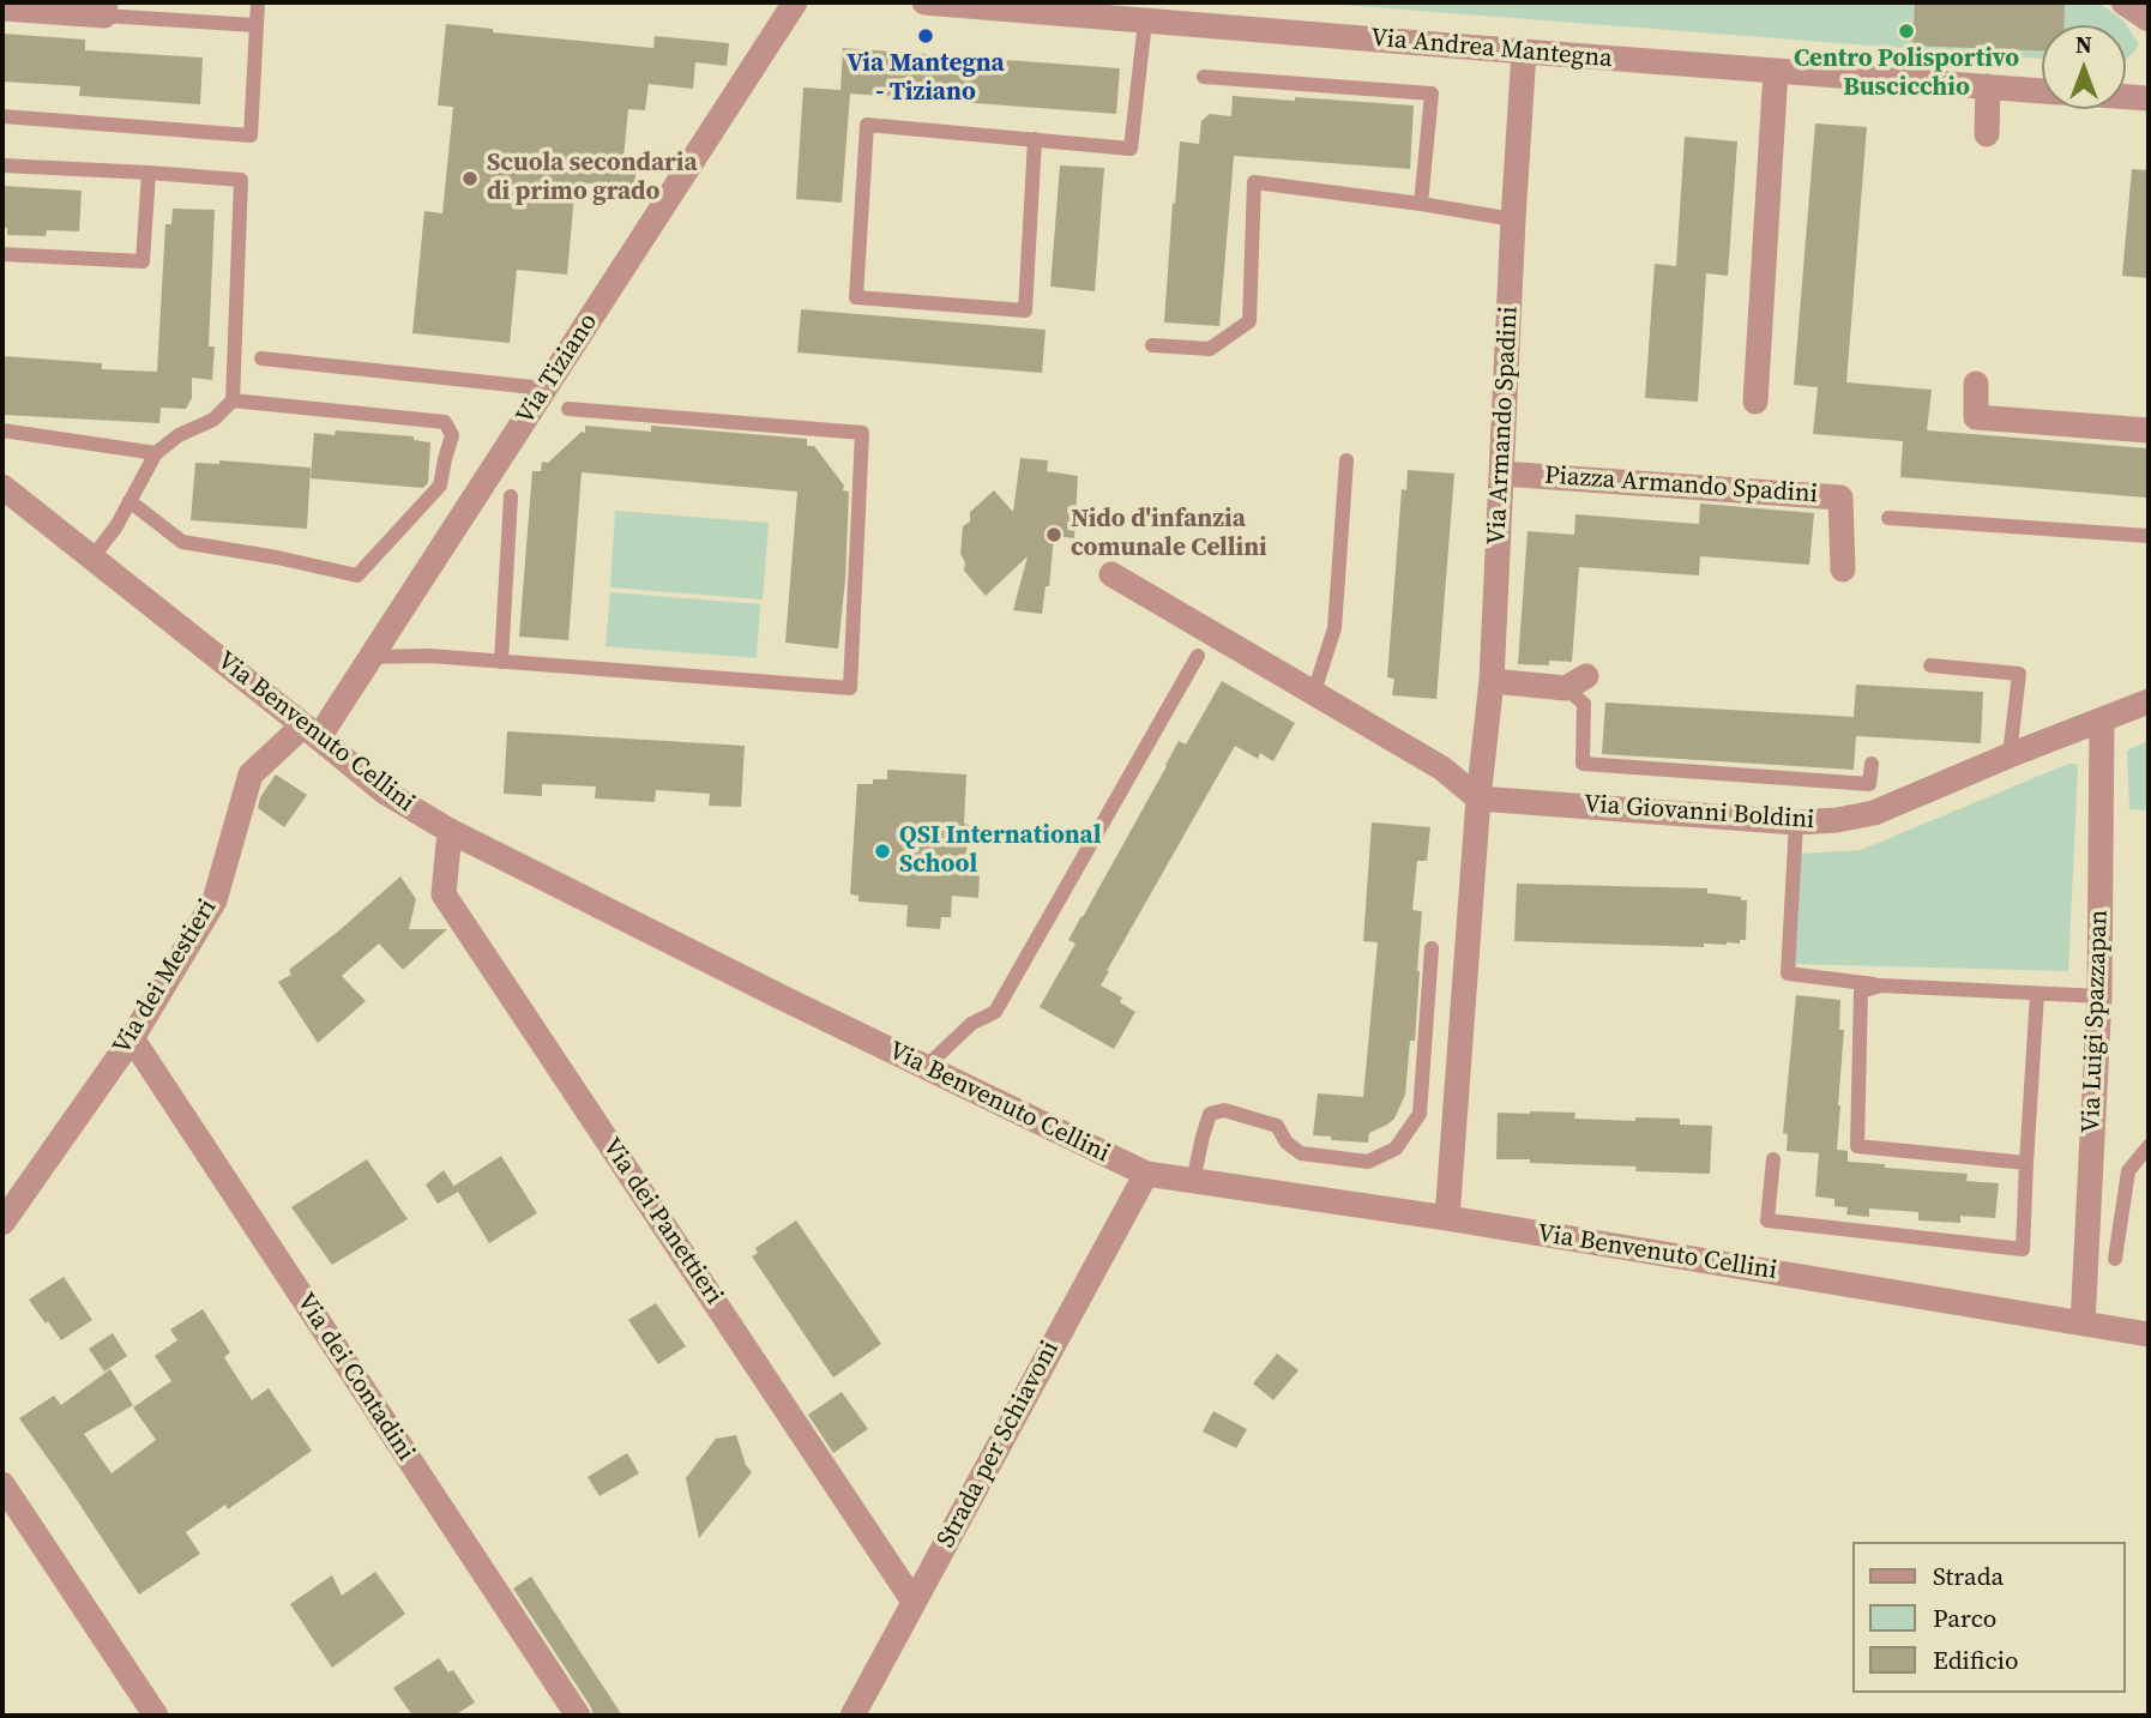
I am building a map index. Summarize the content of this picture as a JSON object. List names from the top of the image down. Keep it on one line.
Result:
{"streets":{"street":["Via Andrea Mantegna","Via Tiziano","Via Armando Spadini","Piazza Armando Spadini","Via Benvenuto Cellini","Via Giovanni Boldini","Via dei Mestieri","Via Luigi Spazzapan","Via dei Panettieri","Via dei Contadini","Strada per Schiavoni"]},"crossings":[["Via Andrea Mantegna","Via Armando Spadini"],["Via Tiziano","Via Benvenuto Cellini"],["Via Tiziano","Via dei Mestieri"],["Via Armando Spadini","Piazza Armando Spadini"],["Via Armando Spadini","Via Benvenuto Cellini"],["Via Armando Spadini","Via Giovanni Boldini"],["Via Benvenuto Cellini","Via dei Mestieri"],["Via Benvenuto Cellini","Via Luigi Spazzapan"],["Via Benvenuto Cellini","Via dei Panettieri"],["Via Benvenuto Cellini","Strada per Schiavoni"],["Via Giovanni Boldini","Via Luigi Spazzapan"],["Via dei Mestieri","Via dei Contadini"],["Via dei Panettieri","Strada per Schiavoni"]],"places":["Centro Polisportivo Buscicchio","Via Mantegna - Tiziano","Scuola secondaria di primo grado","Nido d'infanzia comunale Cellini","QSI International School"],"legend":["Strada","Parco","Edificio"],"north":"top"}
